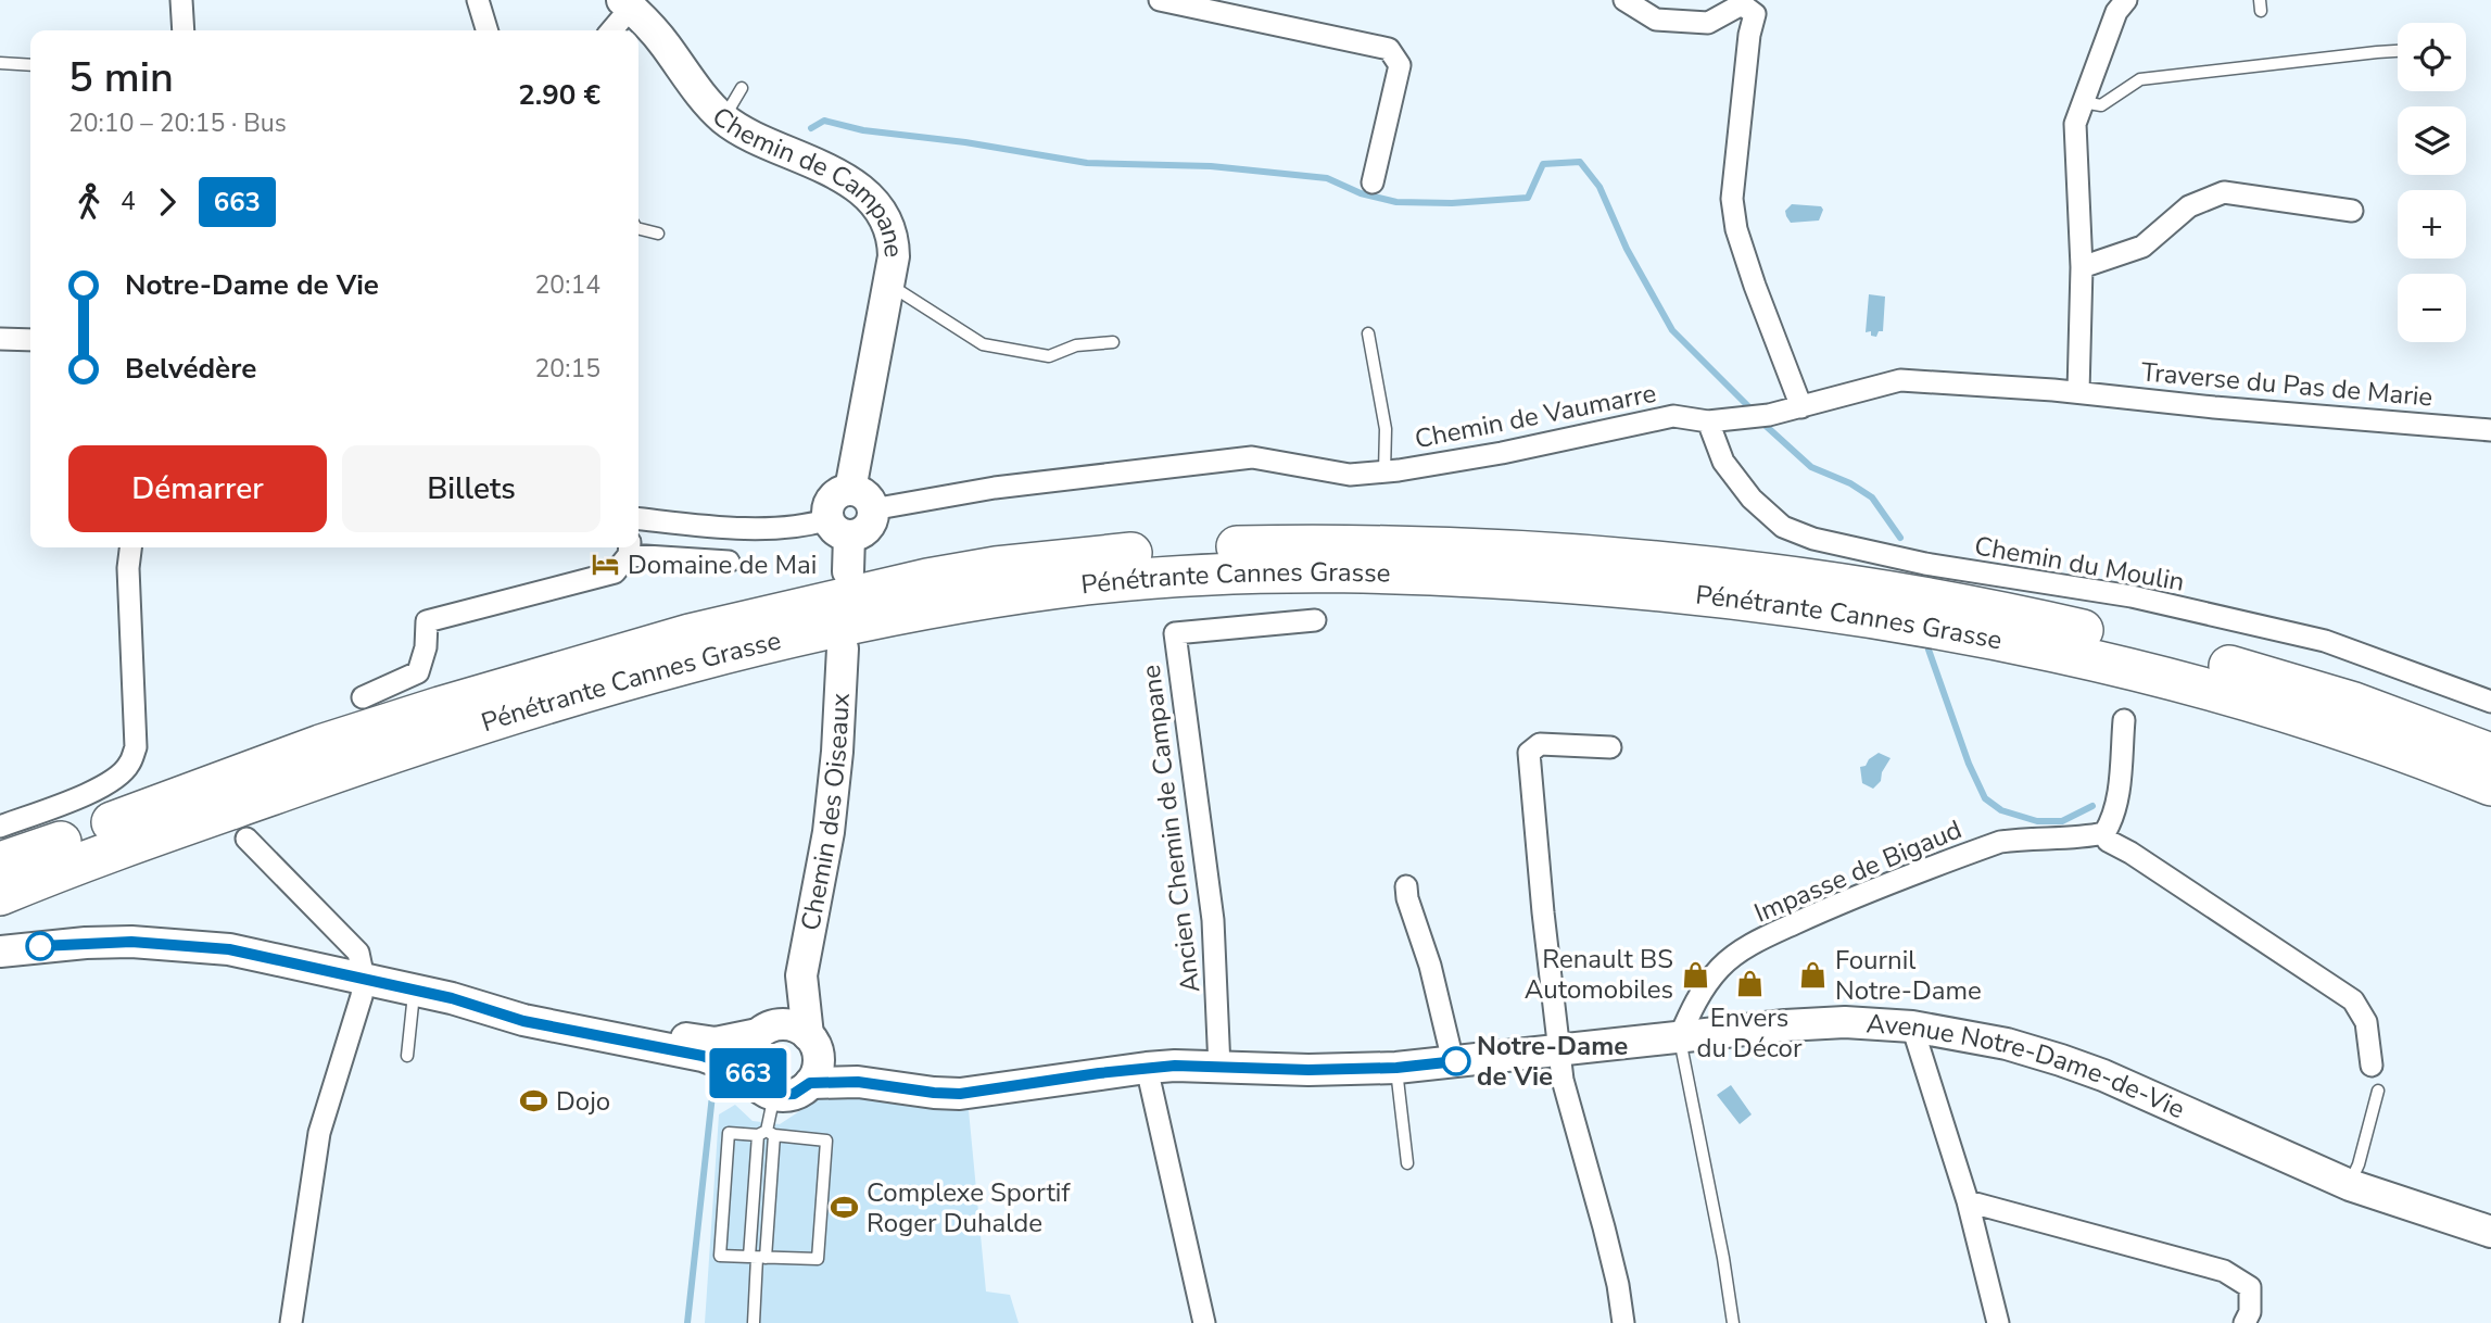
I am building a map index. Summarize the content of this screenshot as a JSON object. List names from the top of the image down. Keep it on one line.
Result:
{"streets":{"highway":["Pénétrante Cannes Grasse"],"main road":["Chemin de Campane","Chemin des Oiseaux","Avenue Notre-Dame-de-Vie"],"street":["Traverse du Pas de Marie","Chemin de Vaumarre","Chemin du Moulin","Ancien Chemin de Campane","Impasse de Bigaud"]},"crossings":[["Chemin de Campane","Chemin de Vaumarre"],["Traverse du Pas de Marie","Chemin de Vaumarre"],["Chemin de Vaumarre","Chemin du Moulin"],["Chemin des Oiseaux","Avenue Notre-Dame-de-Vie"],["Ancien Chemin de Campane","Avenue Notre-Dame-de-Vie"],["Impasse de Bigaud","Avenue Notre-Dame-de-Vie"]],"places":{"hotel":["Domaine de Mai"],"shop":["Renault BS Automobiles","Fournil Notre-Dame","Envers du Décor"],"other":["Notre-Dame de Vie"],"sports":["Dojo","Complexe Sportif Roger Duhalde"]},"lines":["bus line 663"],"page":{"on_map":"663","map_buttons":["+","−"],"heading":["5 min","20:10 – 20:15 · Bus","2.90 €"],"legs":["4","663"],"list":[{"name":"Notre-Dame de Vie","value":"20:14"},{"name":"Belvédère","value":"20:15"}],"buttons":["Démarrer","Billets"]}}
